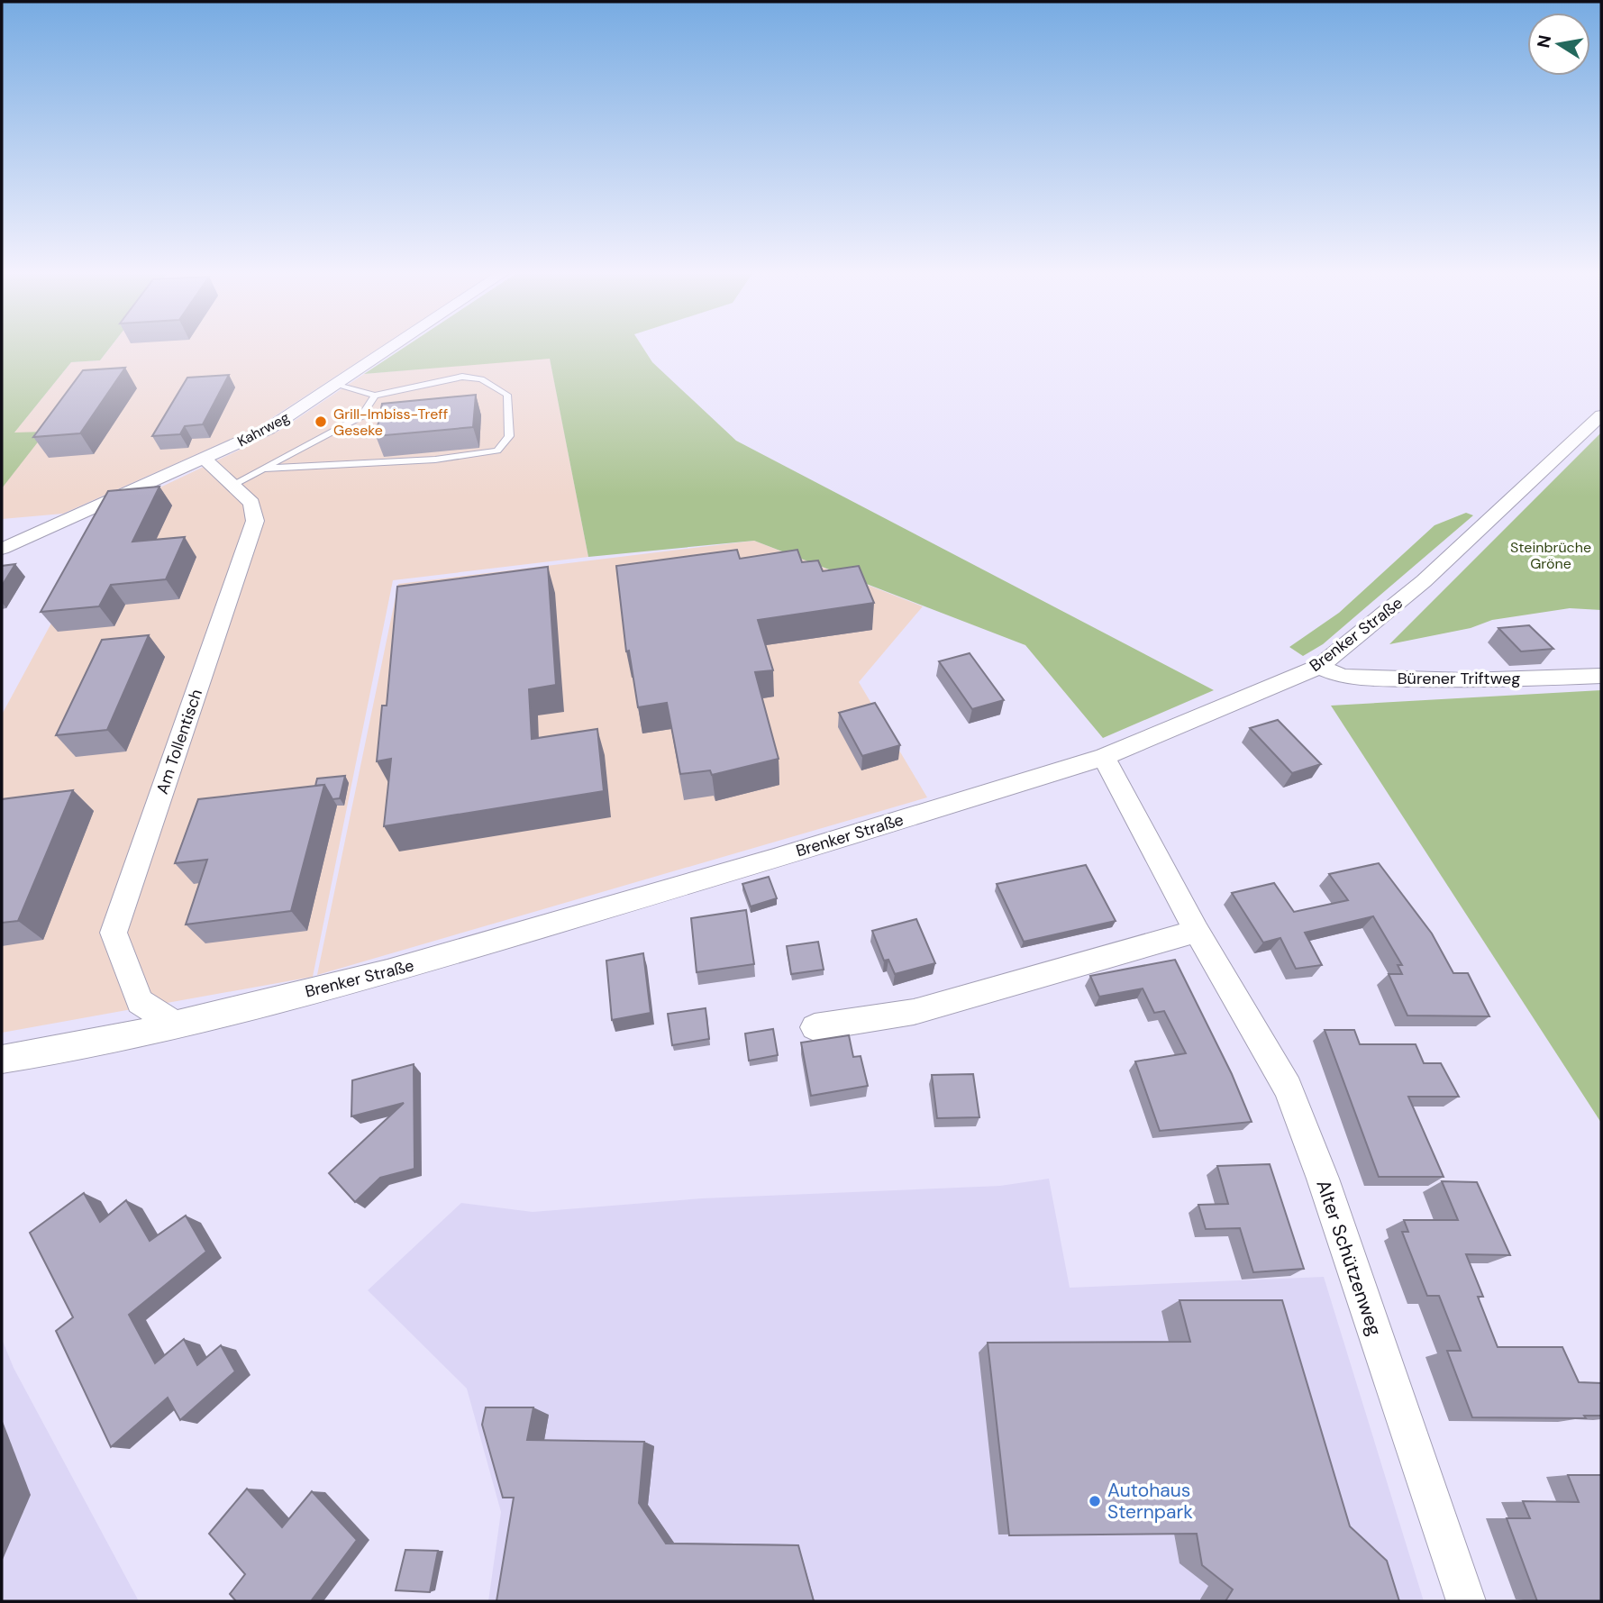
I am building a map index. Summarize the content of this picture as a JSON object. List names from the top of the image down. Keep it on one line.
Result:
{"streets":{"street":["Kahrweg","Brenker Straße","Bürener Triftweg","Am Tollentisch","Alter Schützenweg"]},"crossings":[["Kahrweg","Am Tollentisch"],["Brenker Straße","Bürener Triftweg"],["Brenker Straße","Am Tollentisch"],["Brenker Straße","Alter Schützenweg"]],"parks":["Steinbrüche Gröne"],"places":["Grill-Imbiss-Treff Geseke","Autohaus Sternpark"],"north":"left"}
